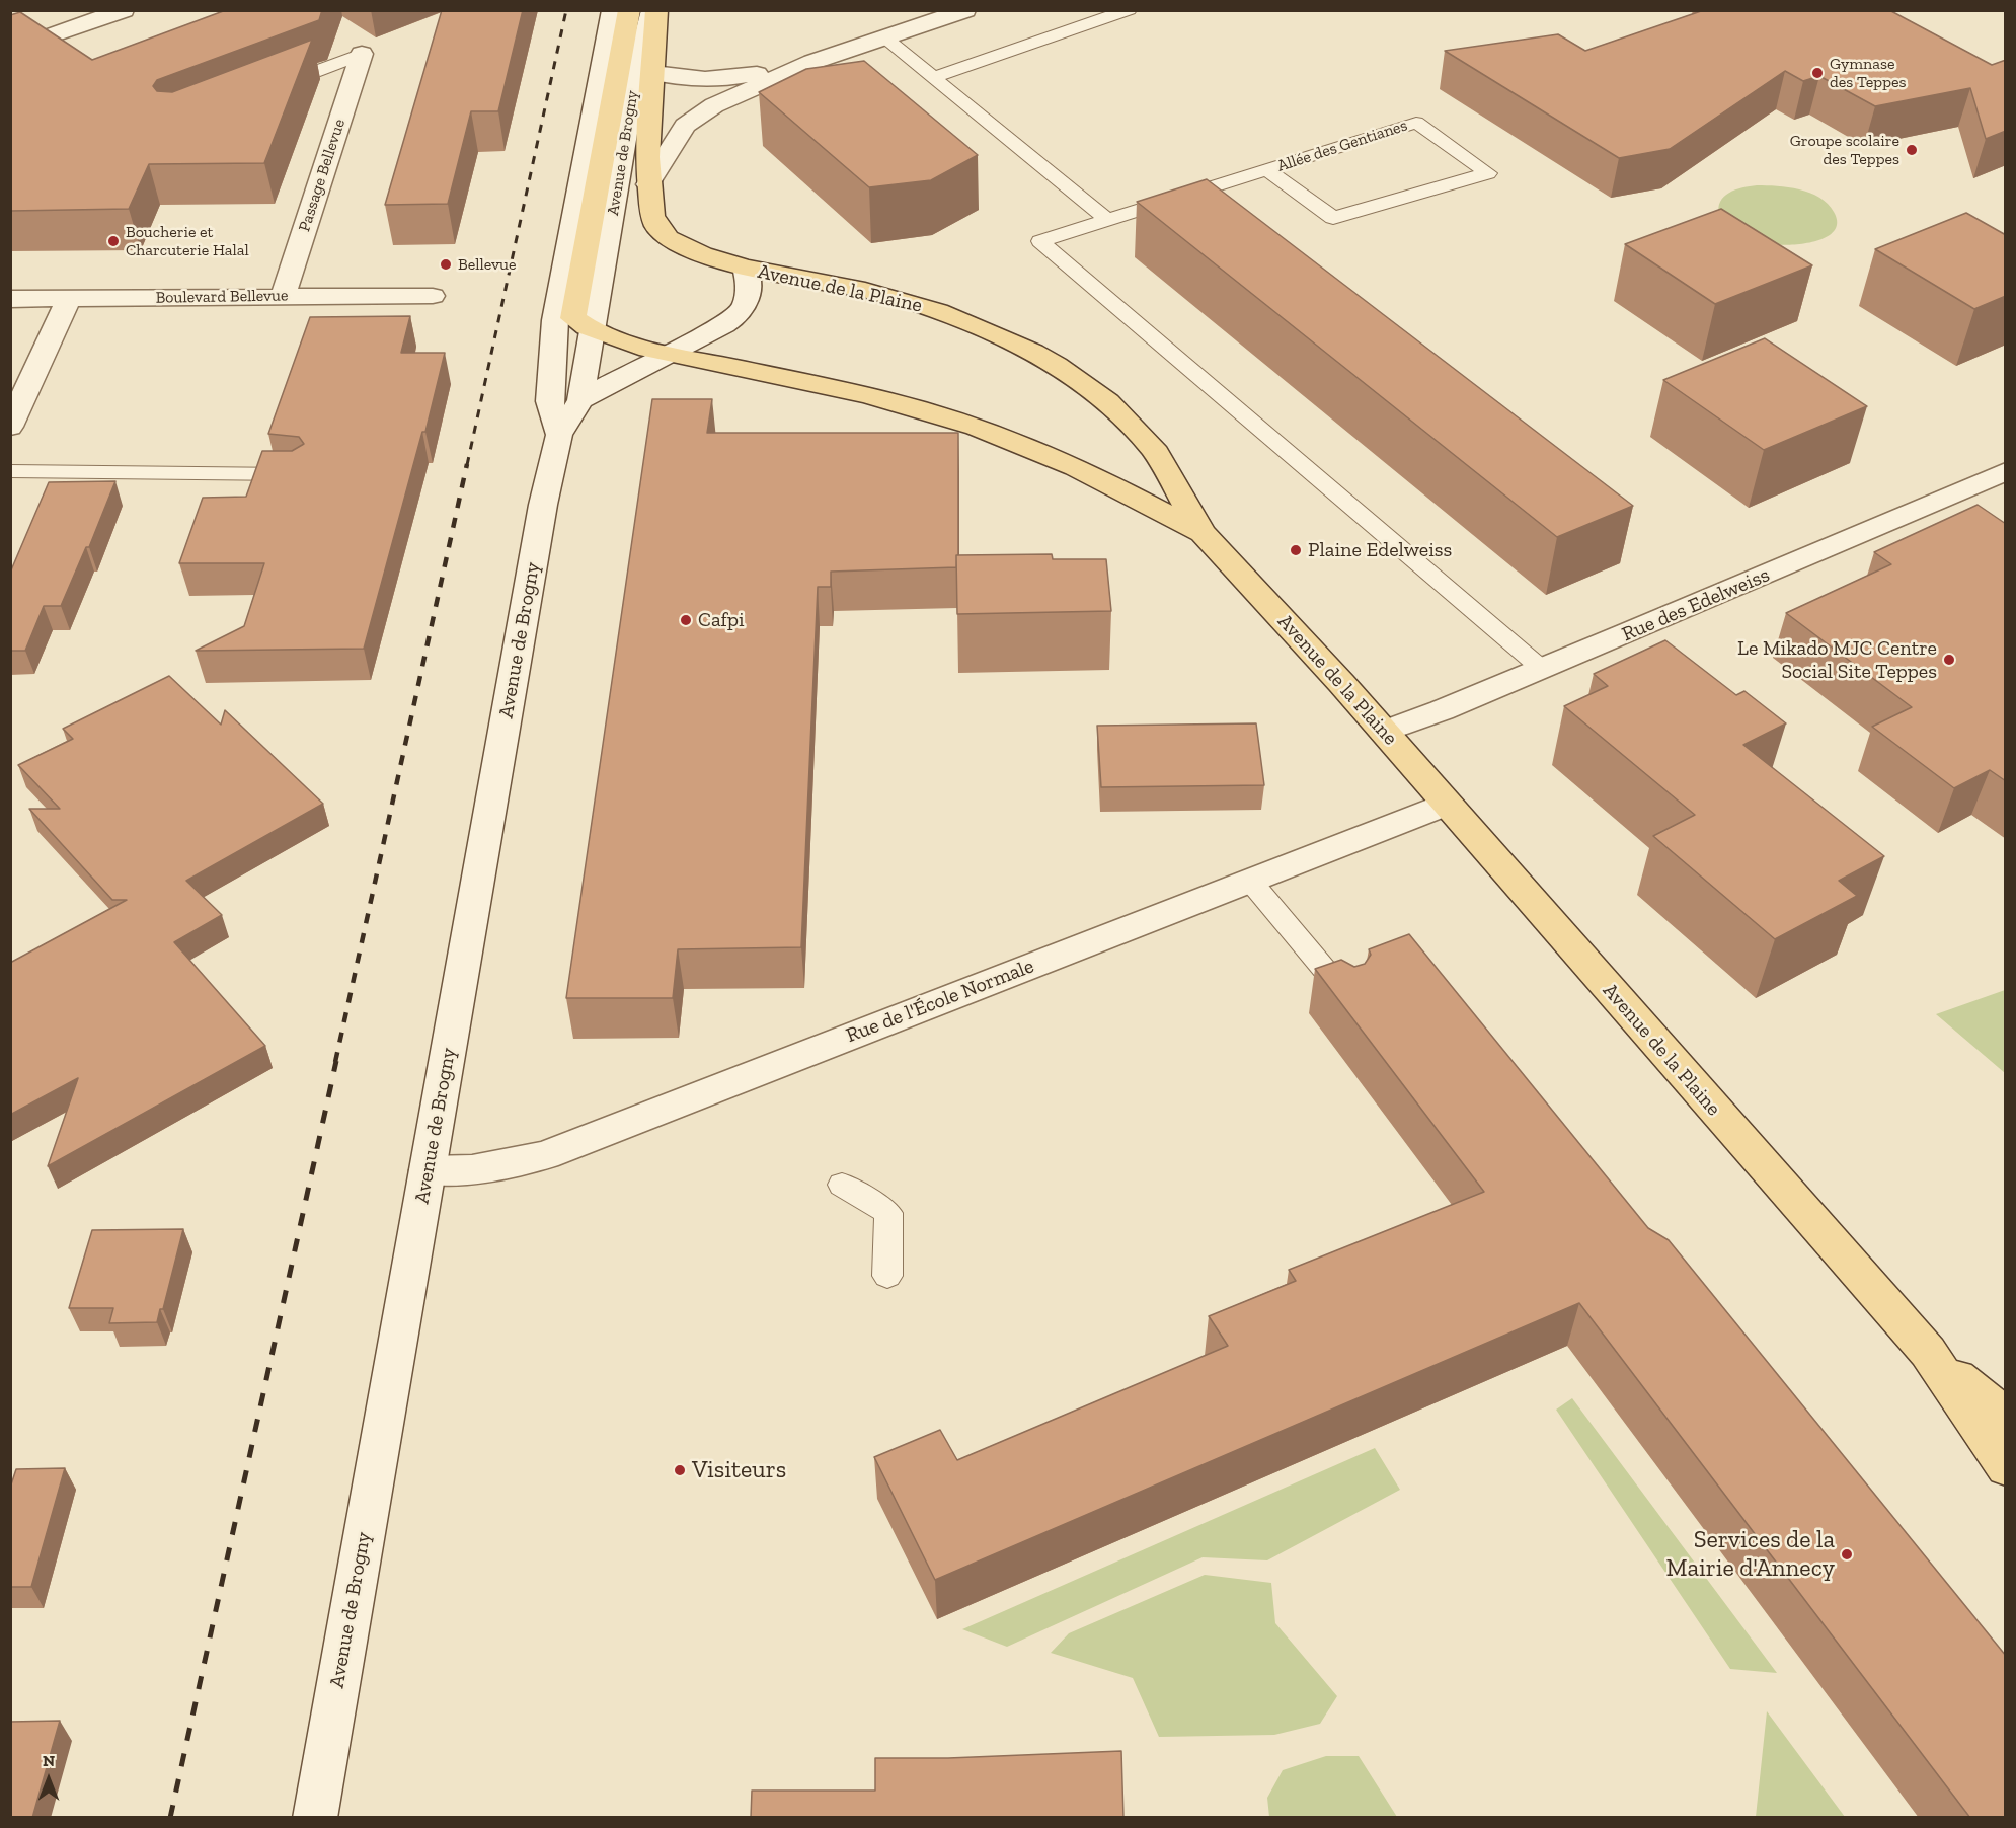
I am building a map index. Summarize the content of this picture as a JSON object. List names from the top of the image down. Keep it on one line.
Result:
{"streets":{"main road":["Avenue de Brogny","Avenue de la Plaine"],"street":["Passage Bellevue","Boulevard Bellevue","Rue des Edelweiss","Rue de l'École Normale"],"lane":["Allée des Gentianes"]},"crossings":[["Allée des Gentianes","Rue des Edelweiss"],["Avenue de Brogny","Avenue de la Plaine"],["Avenue de Brogny","Rue de l'École Normale"],["Passage Bellevue","Boulevard Bellevue"],["Avenue de la Plaine","Rue des Edelweiss"],["Avenue de la Plaine","Rue de l'École Normale"]],"places":["Gymnase des Teppes","Groupe scolaire des Teppes","Boucherie et Charcuterie Halal","Bellevue","Plaine Edelweiss","Cafpi","Le Mikado MJC Centre Social Site Teppes","Visiteurs","Services de la Mairie d'Annecy"],"north":"top"}
